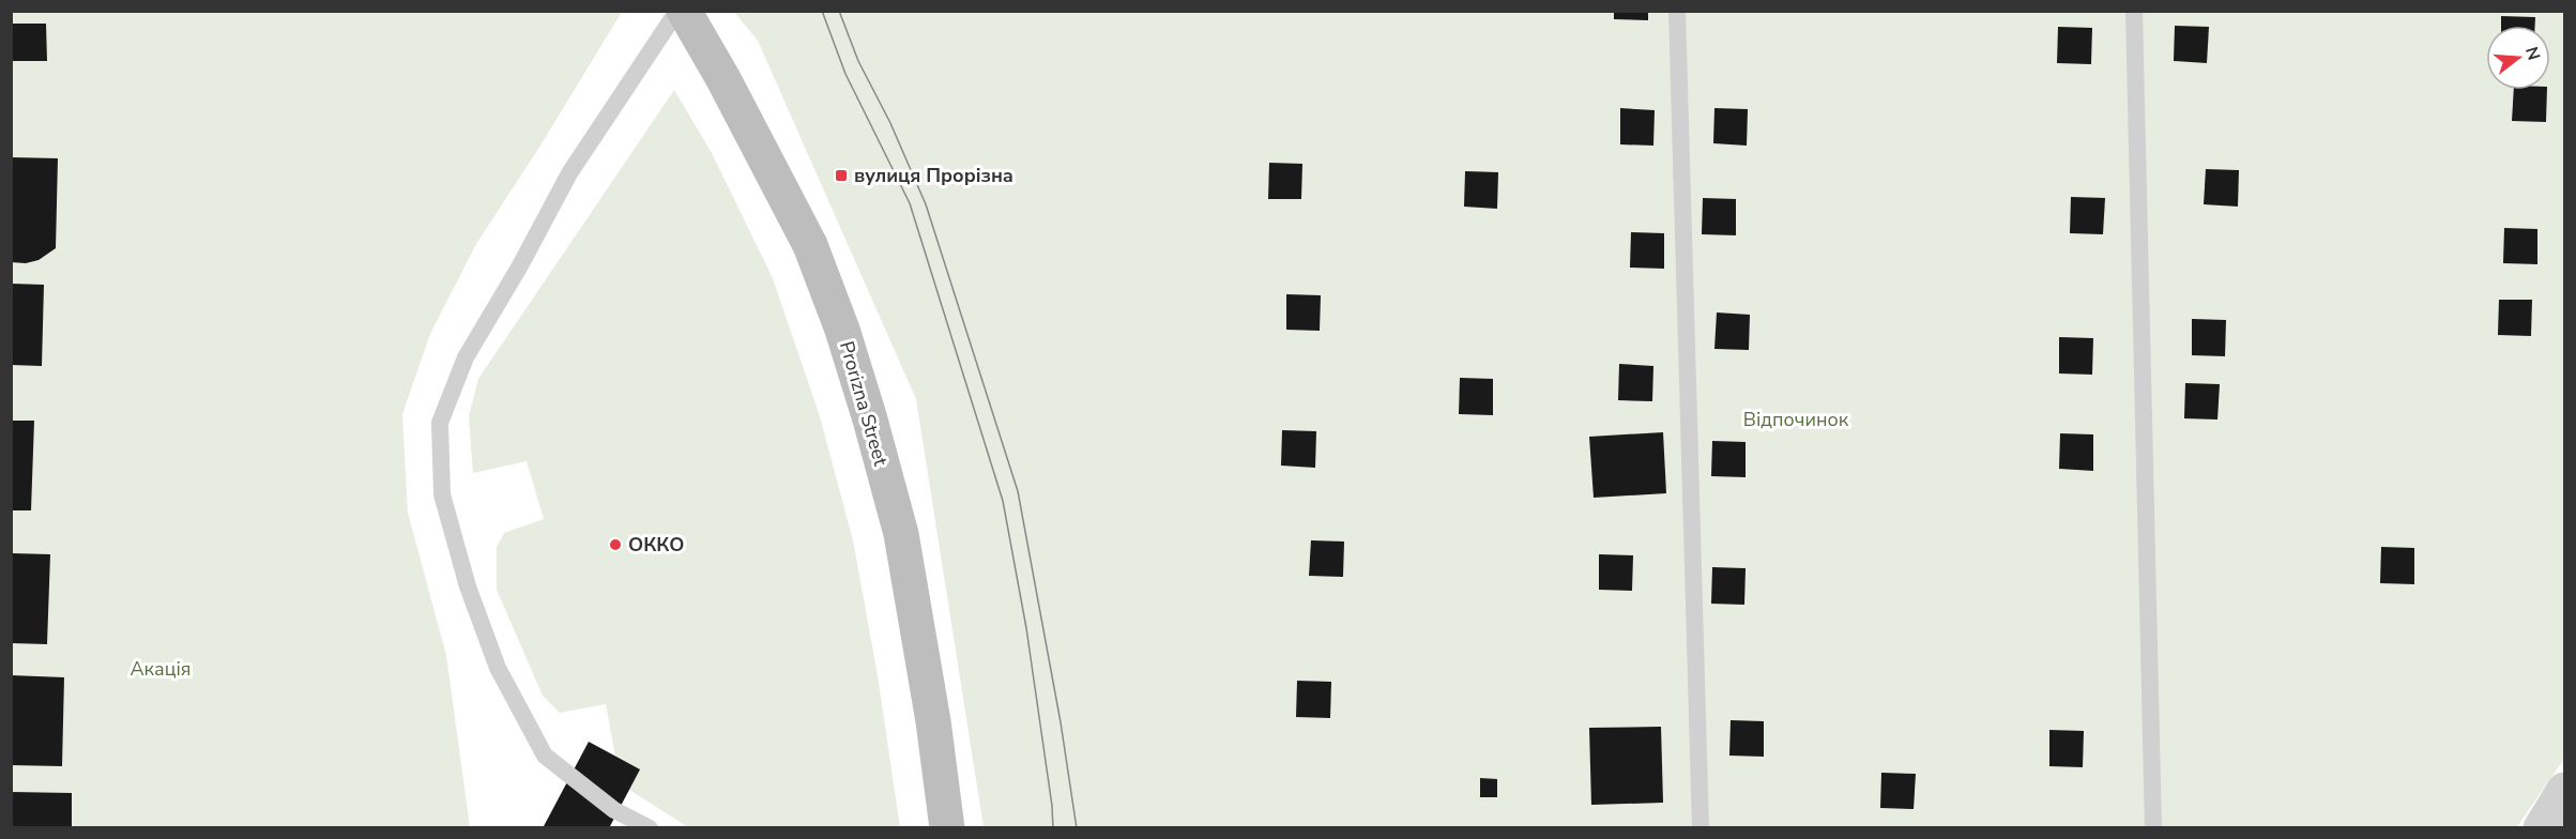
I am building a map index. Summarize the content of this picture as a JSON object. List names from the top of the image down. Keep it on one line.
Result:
{"streets":{"main road":["Prorizna Street"]},"parks":["Відпочинок","Акація"],"places":{"transit":["вулиця Прорізна"],"other":["ОККО"]},"north":"right"}
